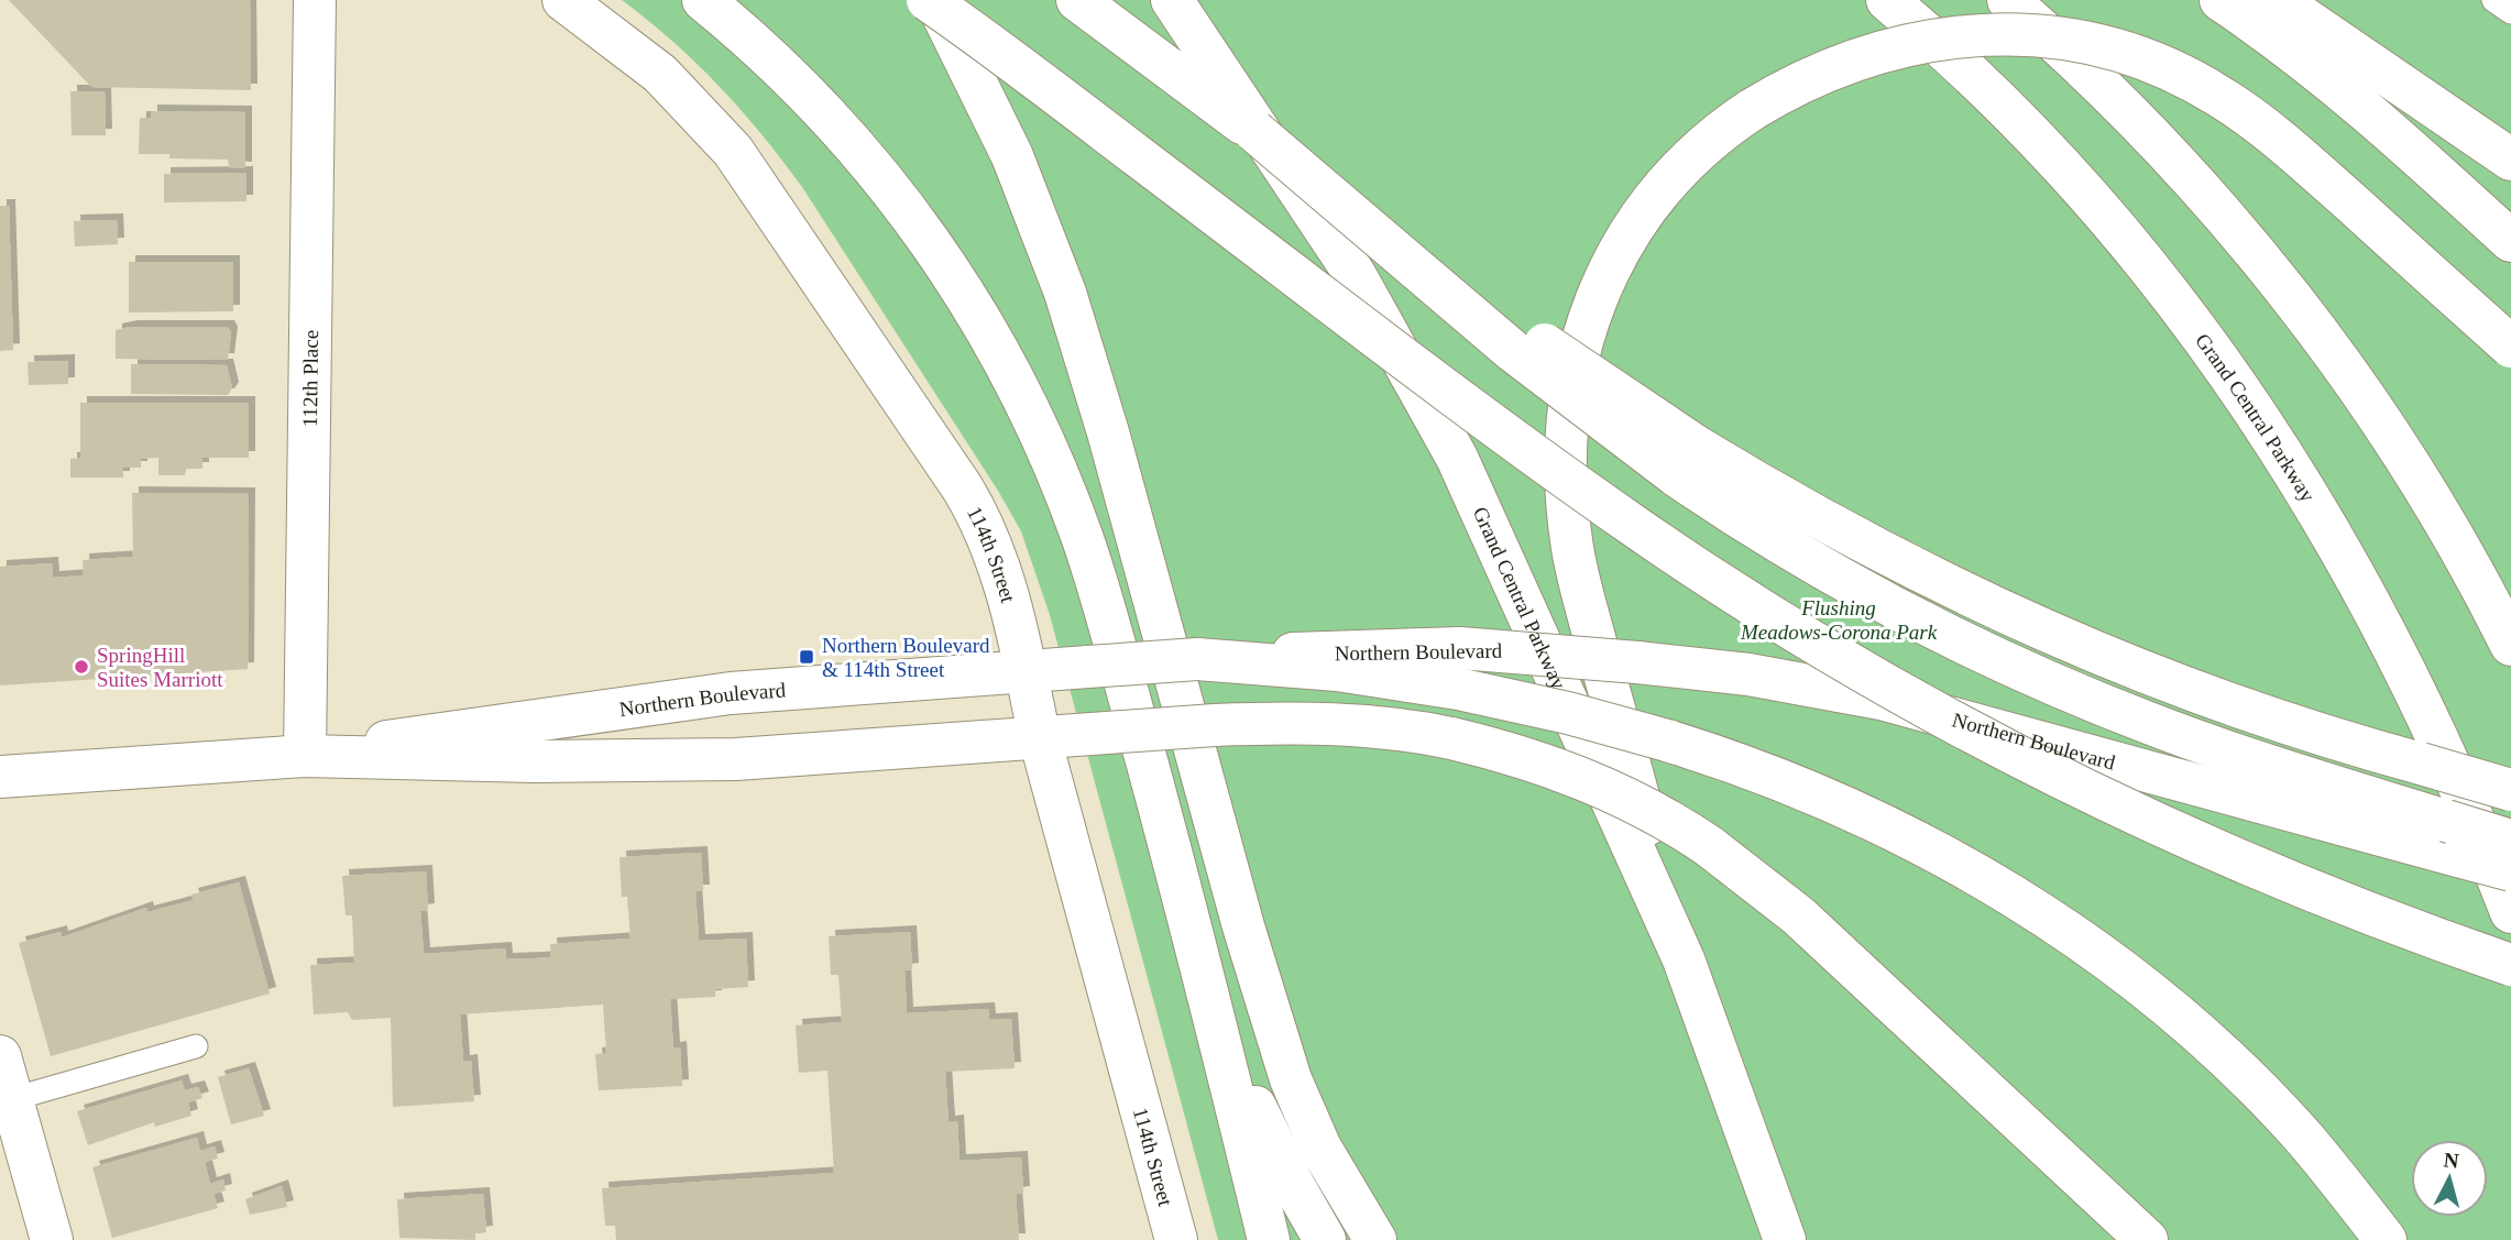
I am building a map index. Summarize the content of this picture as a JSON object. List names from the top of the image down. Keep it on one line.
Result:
{"streets":{"main road":["112th Place","Grand Central Parkway","114th Street","Northern Boulevard"]},"crossings":[["112th Place","Northern Boulevard"],["114th Street","Northern Boulevard"]],"parks":["Flushing Meadows-Corona Park"],"places":{"transit":["Northern Boulevard & 114th Street"],"other":["SpringHill Suites Marriott"]},"north":"top"}
